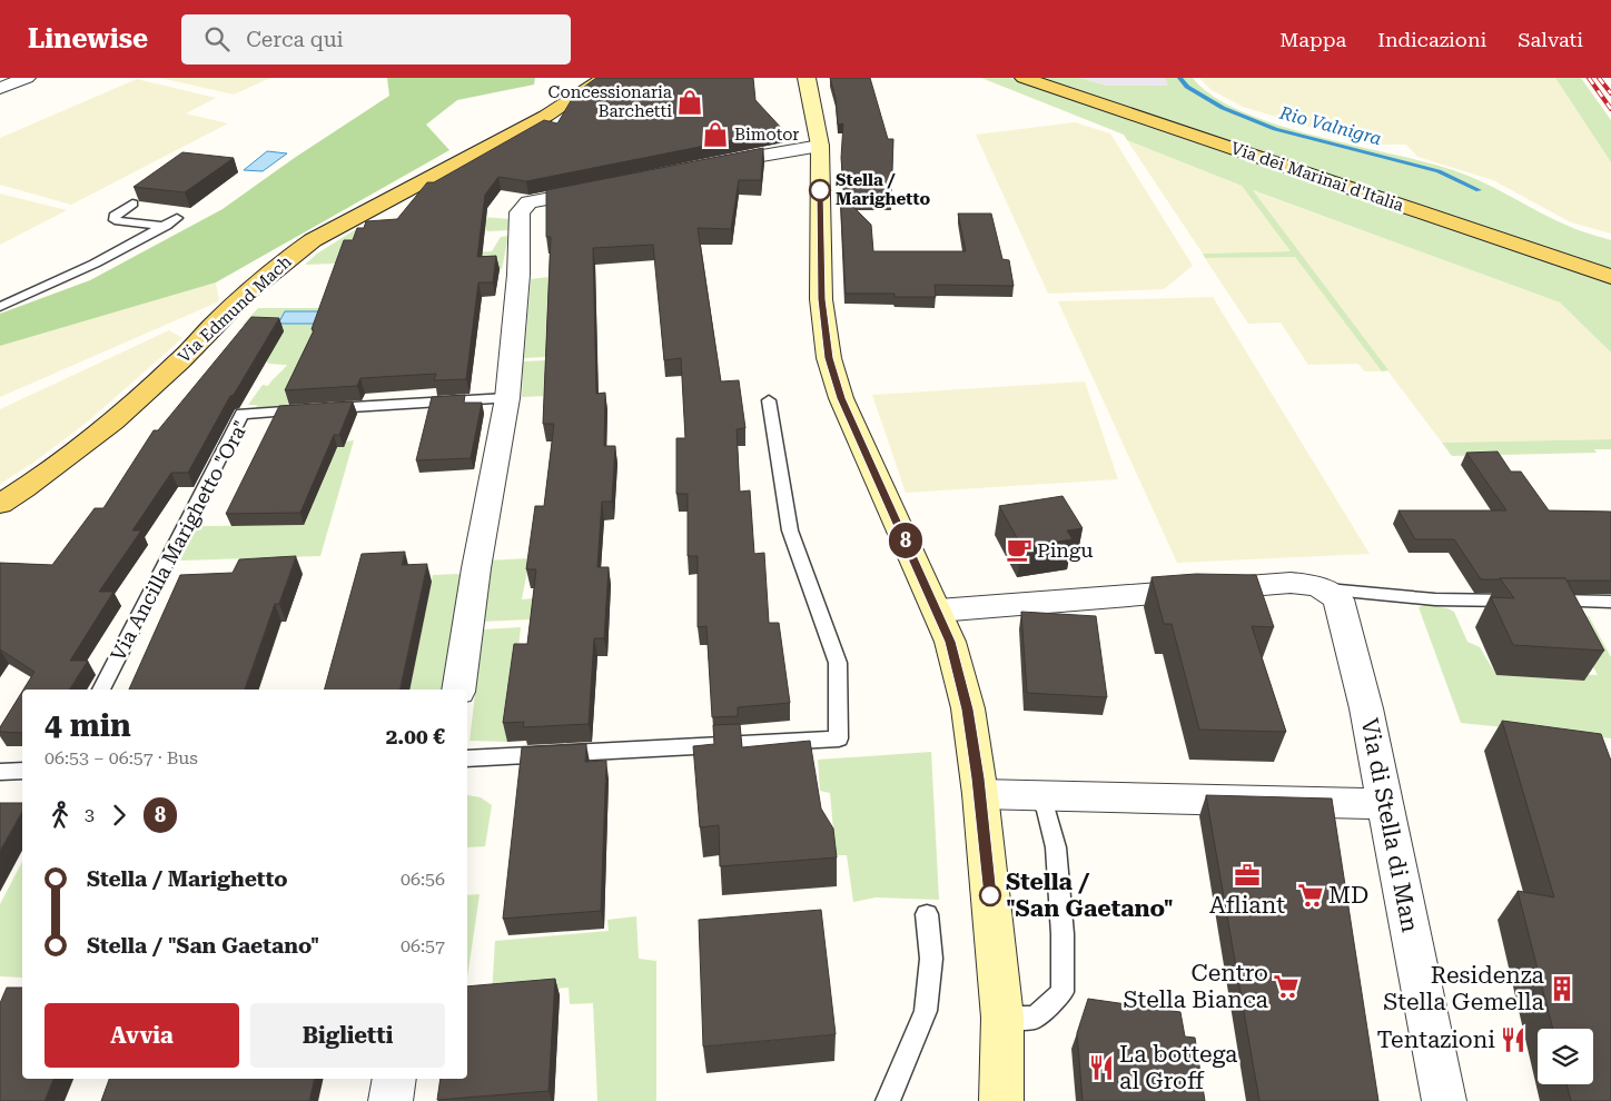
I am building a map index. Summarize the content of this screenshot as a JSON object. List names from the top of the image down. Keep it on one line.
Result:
{"streets":{"main road":["Via dei Marinai d'Italia","Via Edmund Mach"],"street":["Via di Stella di Man"],"lane":["Via Ancilla Marighetto \"Ora\""]},"water":["Rio Valnigra"],"places":{"shop":["Concessionaria Barchetti","Bimotor"],"other":["Stella / Marighetto","Stella / \"San Gaetano\""],"cafe":["Pingu"],"office":["Afliant"],"supermarket":["MD","Centro Stella Bianca"],"building":["Residenza Stella Gemella"],"restaurant":["Tentazioni","La bottega al Groff"]},"lines":["bus line 8"],"page":{"header":"Linewise","search":"Cerca qui","nav":["Mappa","Indicazioni","Salvati"],"on_map":"8","heading":["4 min","06:53 – 06:57 · Bus","2.00 €"],"legs":["3","8"],"list":[{"name":"Stella / Marighetto","value":"06:56"},{"name":"Stella / \"San Gaetano\"","value":"06:57"}],"buttons":["Avvia","Biglietti"]}}
